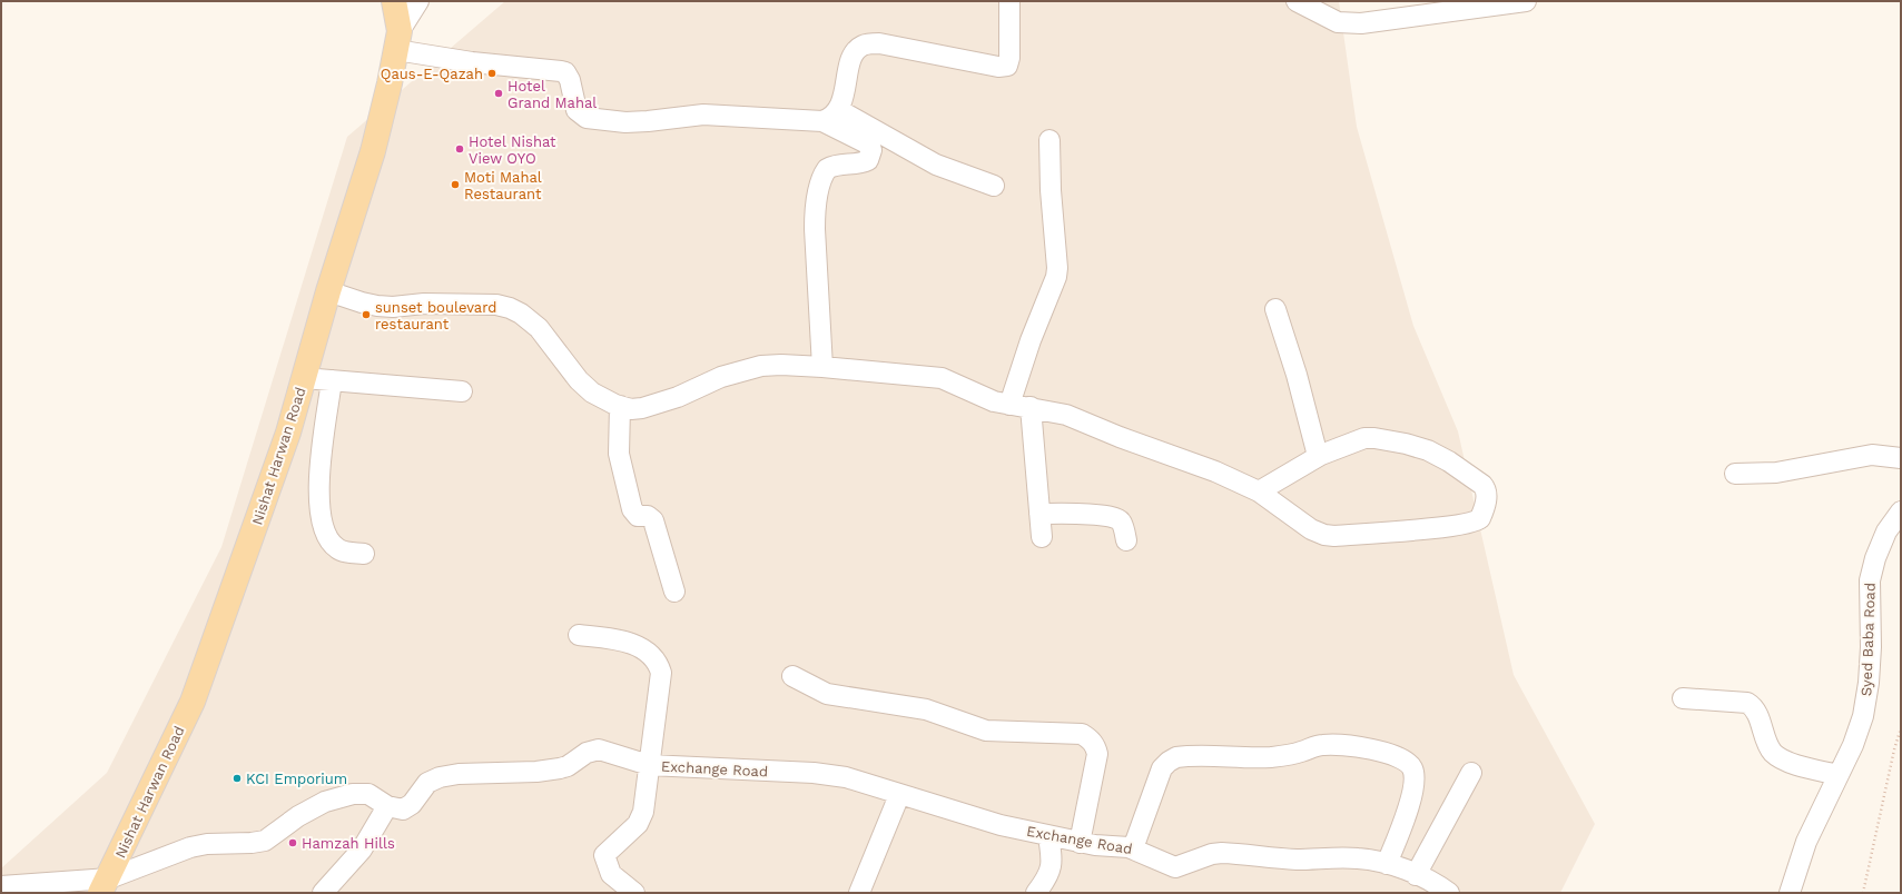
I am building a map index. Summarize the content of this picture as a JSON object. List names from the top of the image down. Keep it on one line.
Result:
{"streets":{"main road":["Nishat Harwan Road"],"street":["Syed Baba Road","Exchange Road"]},"places":["Qaus-E-Qazah","Hotel Grand Mahal","Hotel Nishat View OYO","Moti Mahal Restaurant","sunset boulevard restaurant","KCI Emporium","Hamzah Hills"]}
